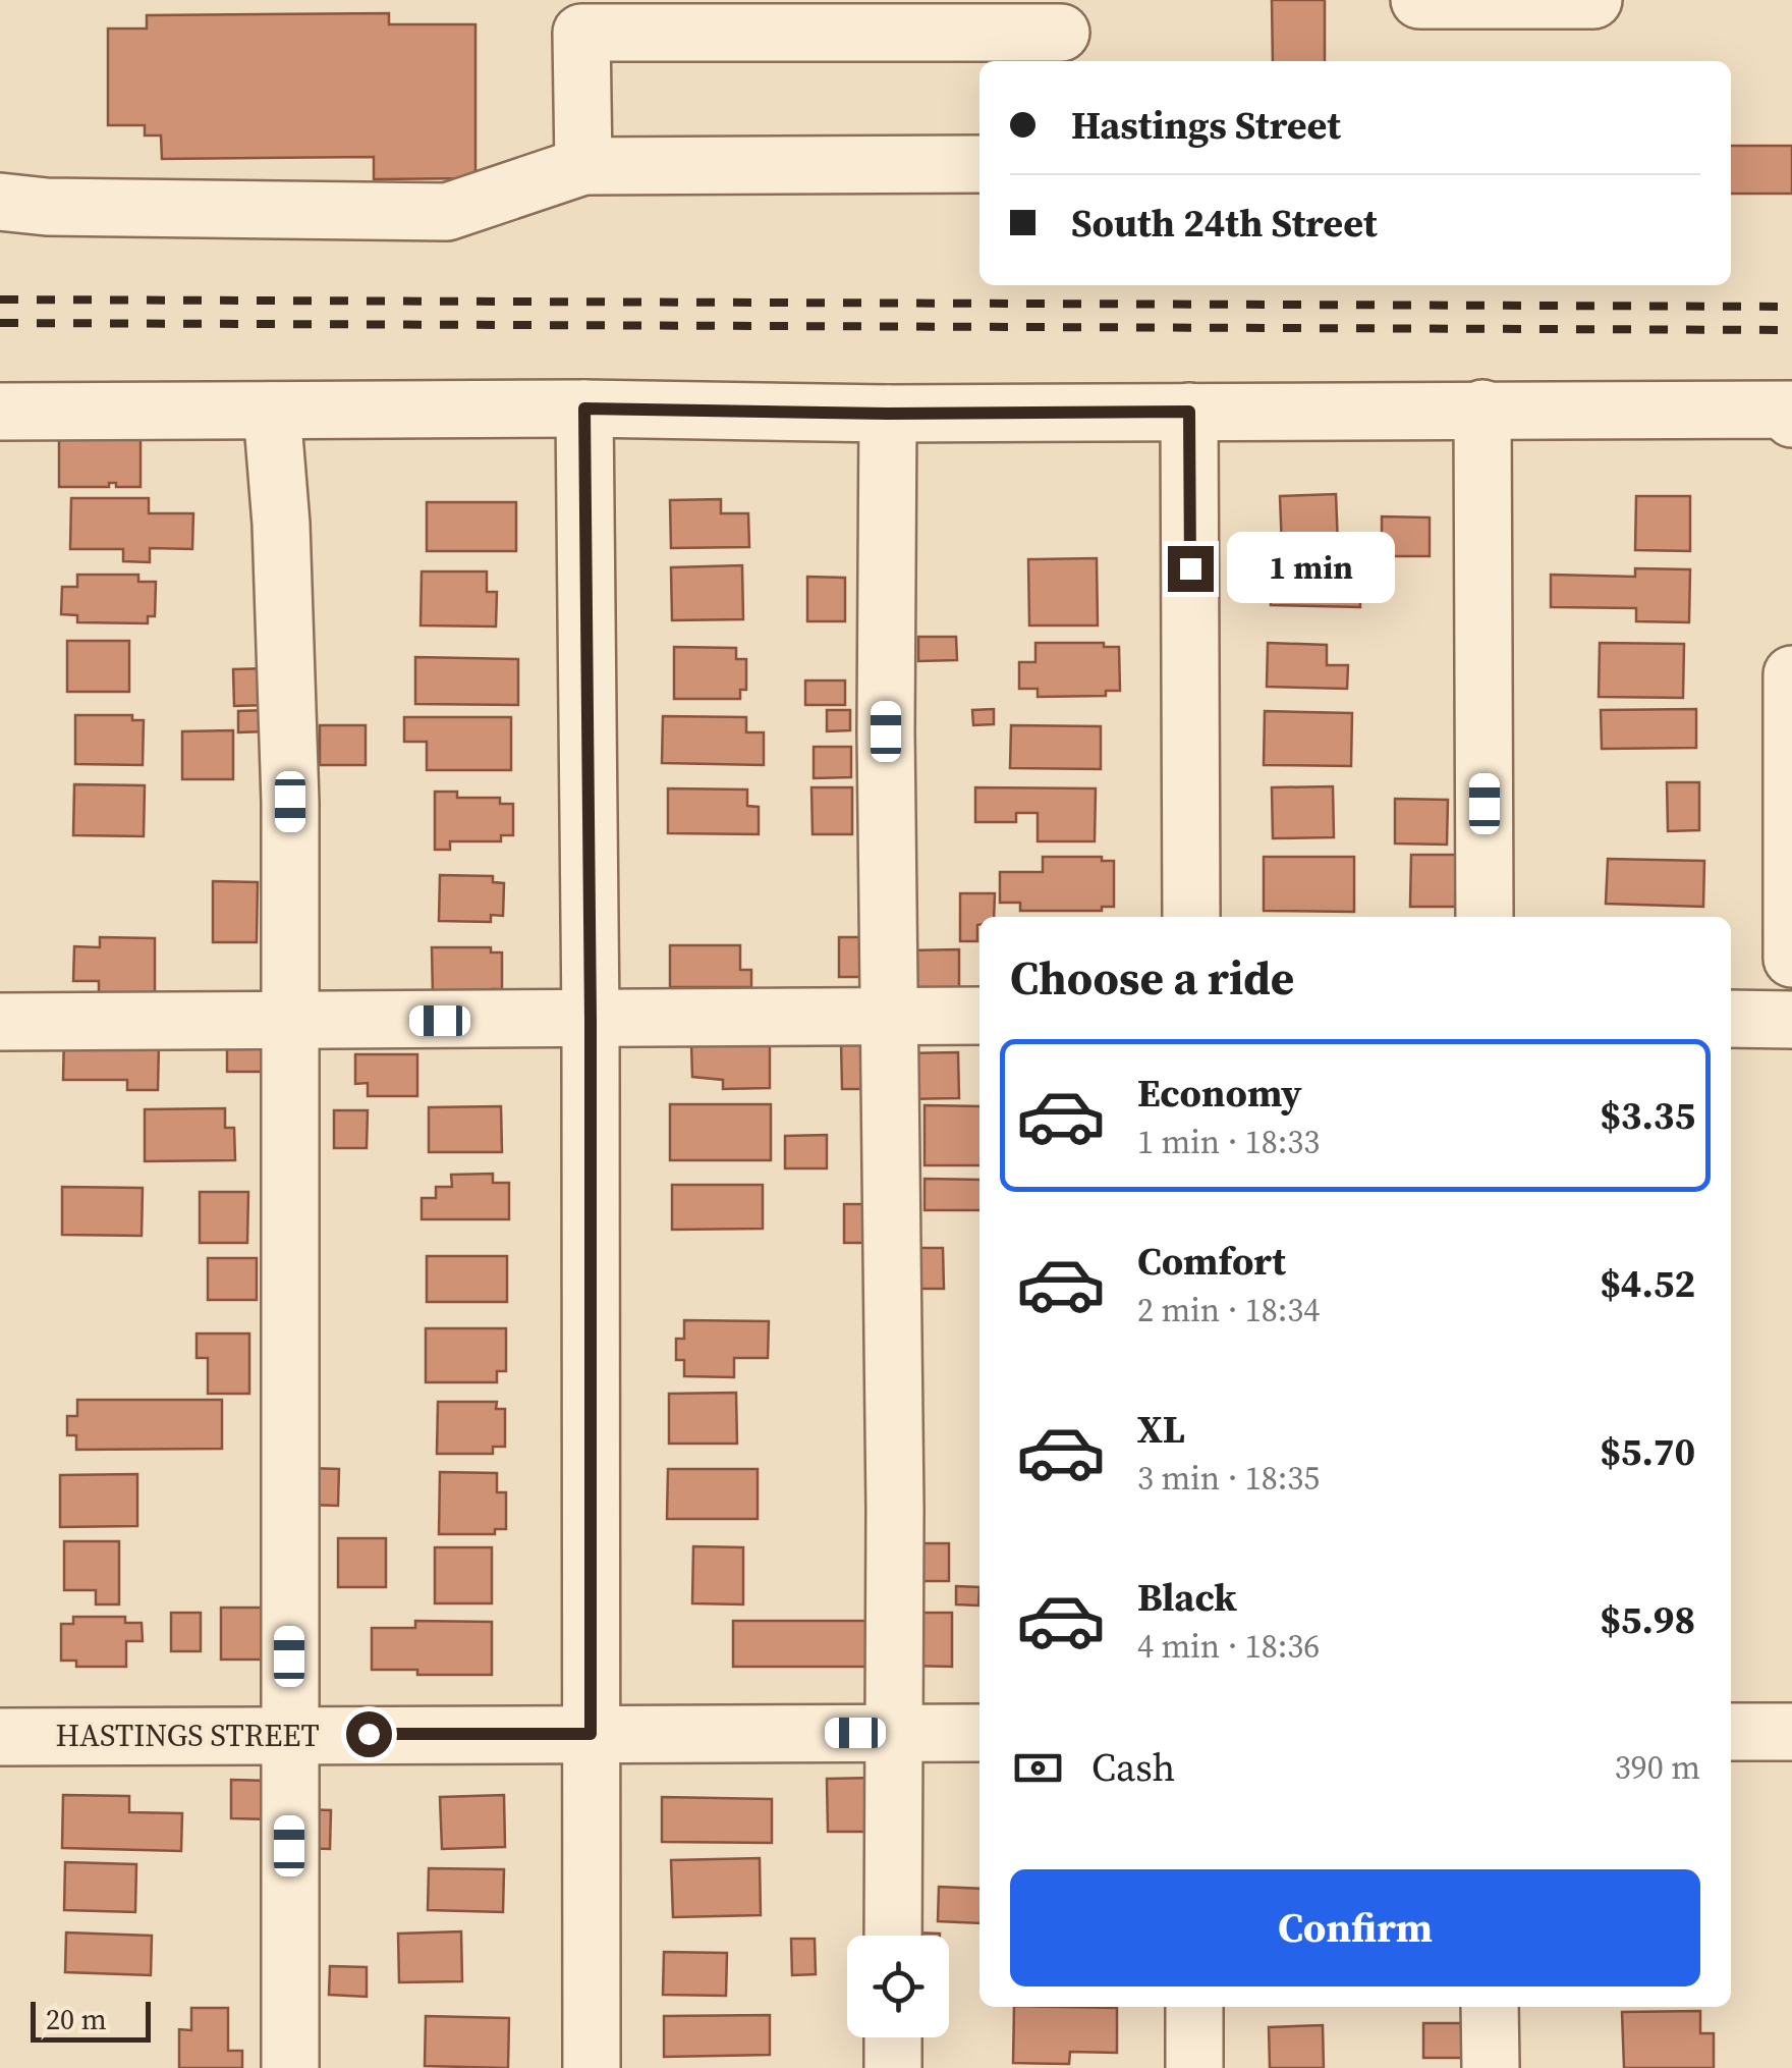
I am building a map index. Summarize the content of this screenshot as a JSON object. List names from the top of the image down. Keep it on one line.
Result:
{"streets":{"street":["HASTINGS STREET"]},"scale_bar":"20 m","page":{"banner":["Hastings Street","South 24th Street"],"bubble":"1 min","heading":"Choose a ride","list":[{"name":"Economy","note":"1 min · 18:33","value":"$3.35"},{"name":"Comfort","note":"2 min · 18:34","value":"$4.52"},{"name":"XL","note":"3 min · 18:35","value":"$5.70"},{"name":"Black","note":"4 min · 18:36","value":"$5.98"}],"pay":["Cash","390 m"],"buttons":"Confirm","scale":"20 m"}}
